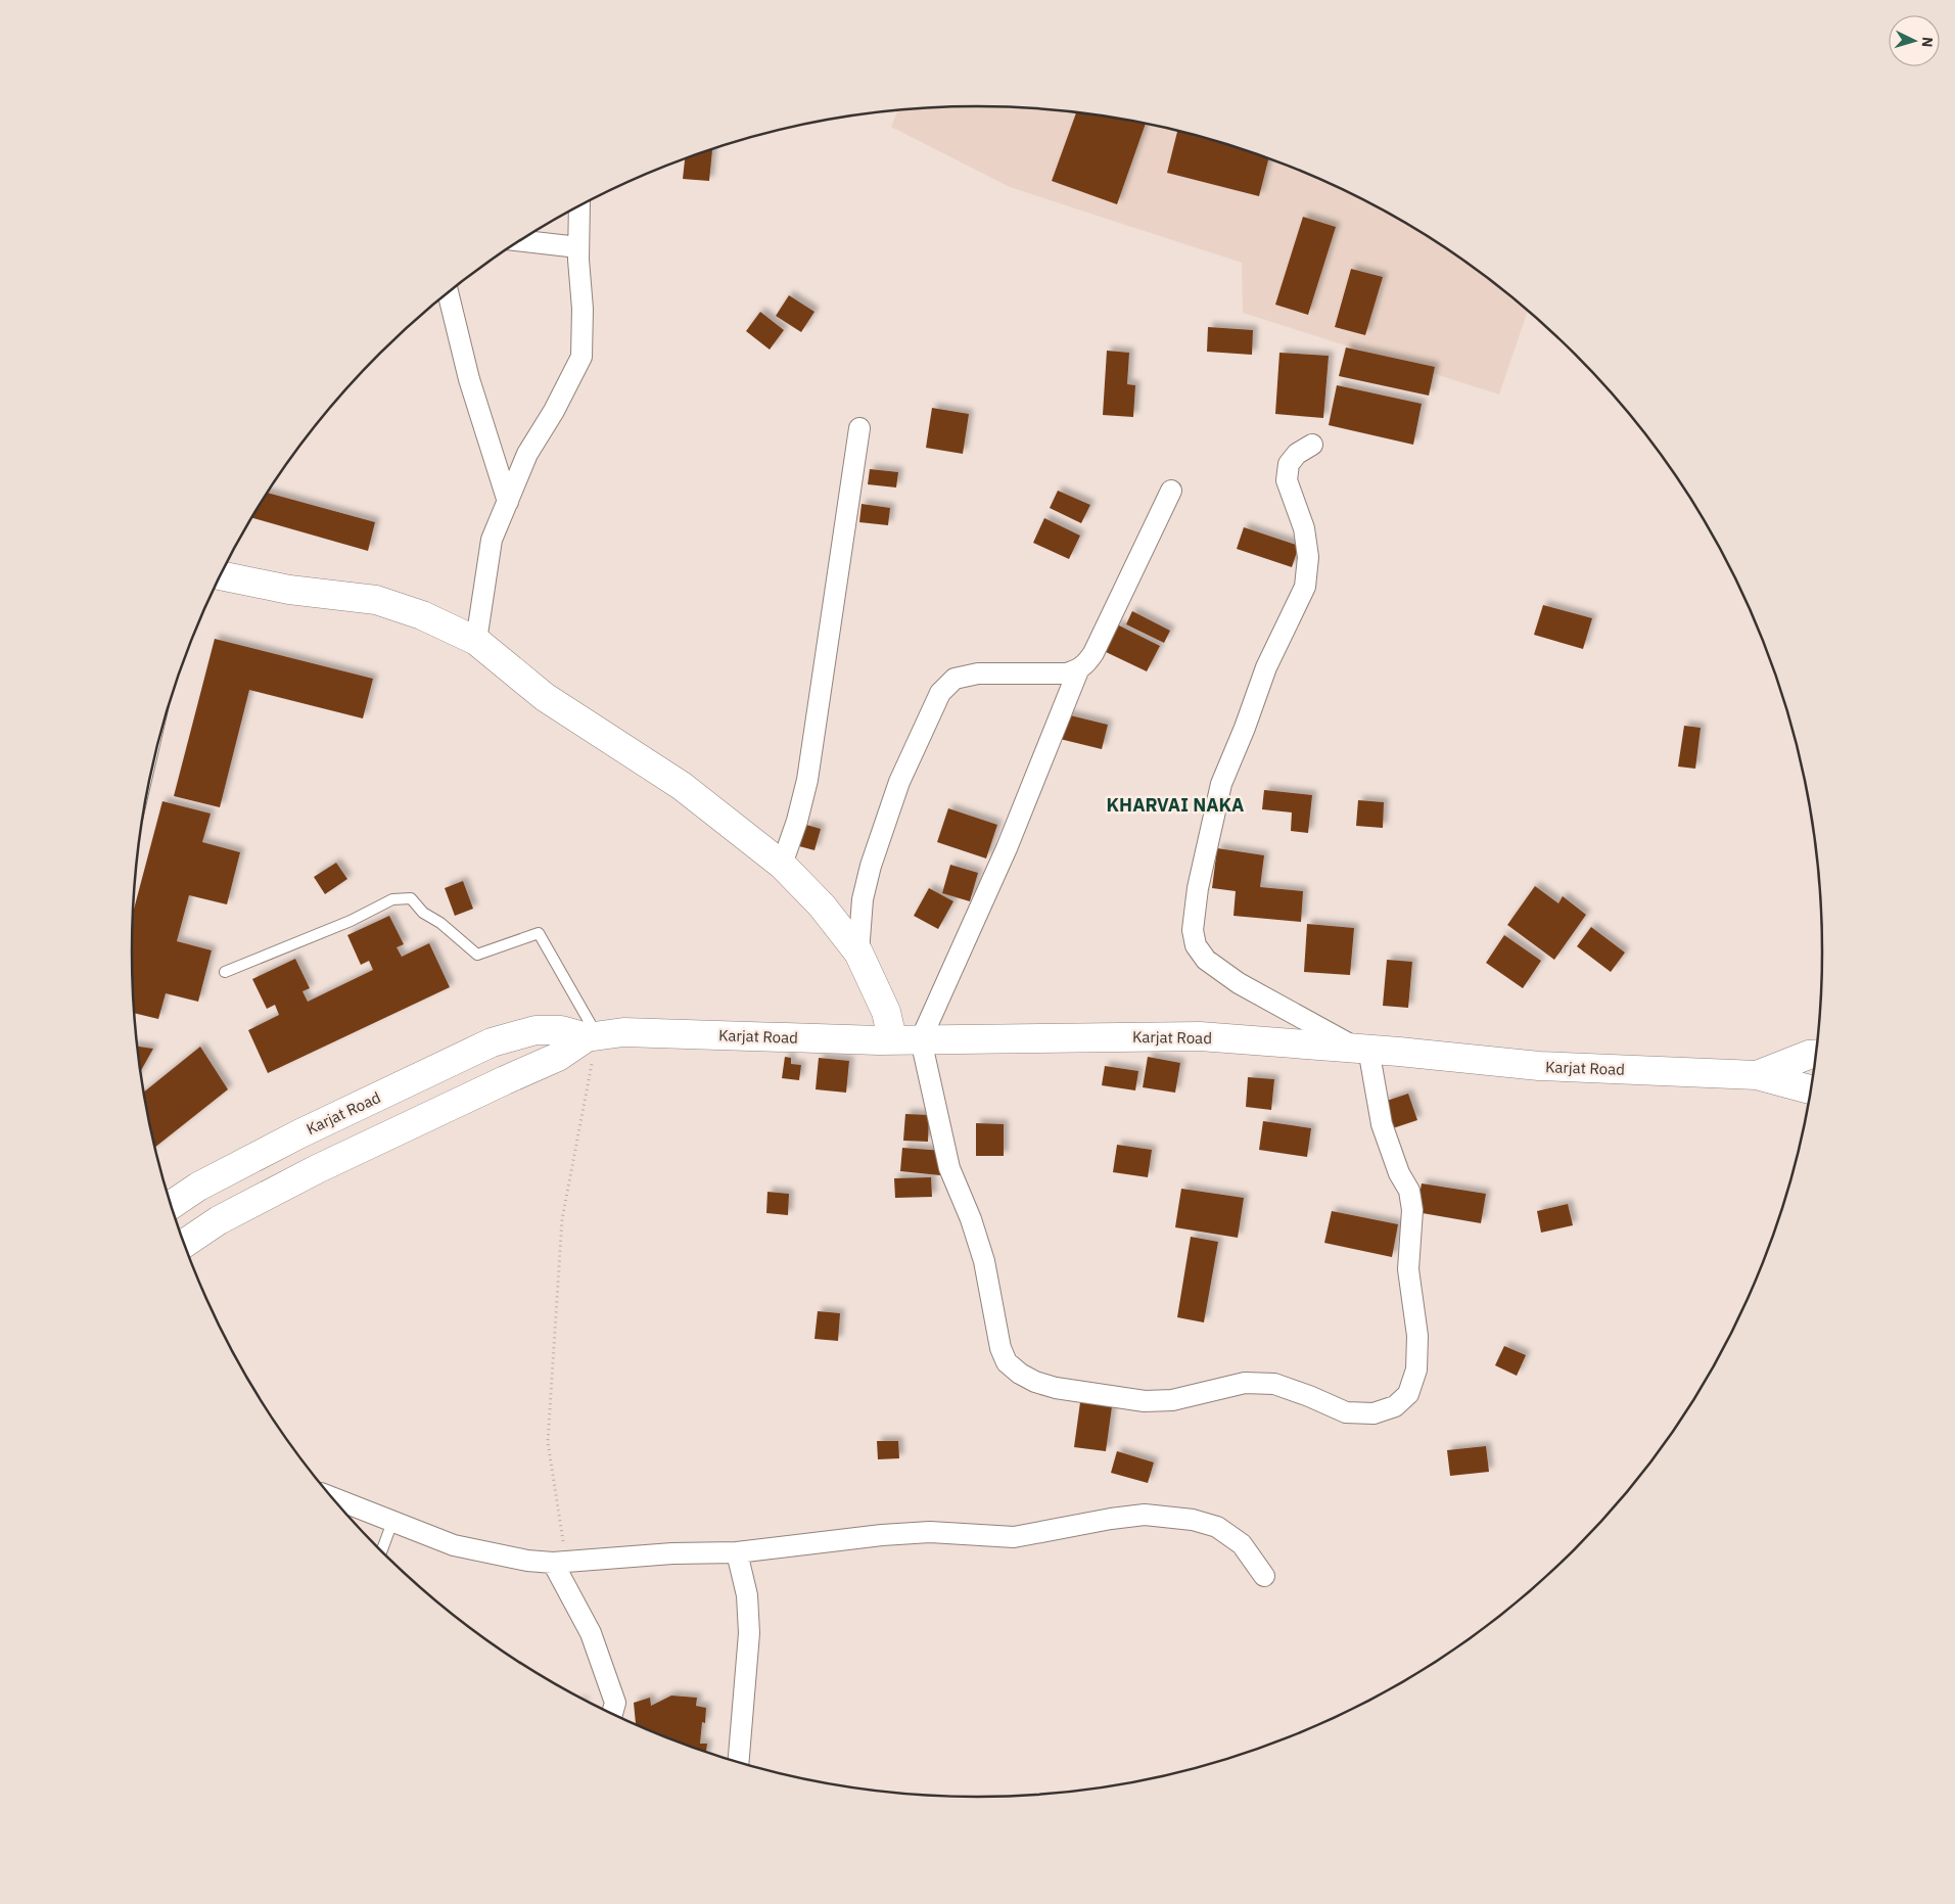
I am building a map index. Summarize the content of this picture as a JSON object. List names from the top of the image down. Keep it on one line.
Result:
{"streets":{"main road":["Karjat Road"]},"districts":["KHARVAI NAKA"],"north":"right"}
